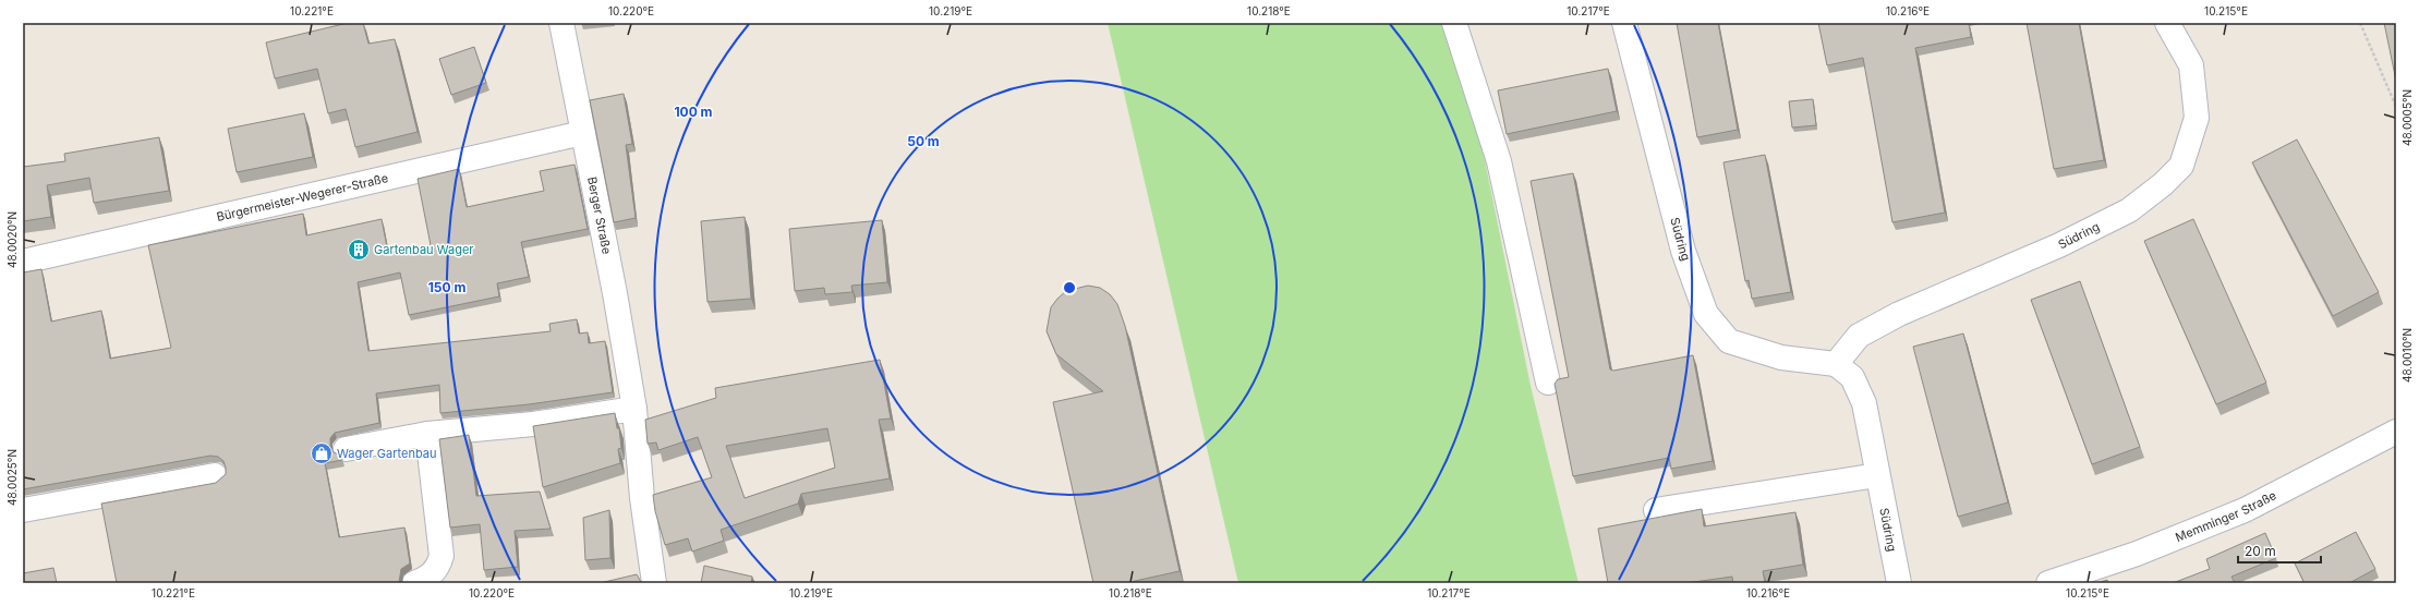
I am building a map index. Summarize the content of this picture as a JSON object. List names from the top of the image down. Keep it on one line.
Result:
{"streets":{"street":["Bürgermeister-Wegerer-Straße","Berger Straße","Südring","Memminger Straße"]},"crossings":[["Bürgermeister-Wegerer-Straße","Berger Straße"]],"places":{"building":["Gartenbau Wager"],"shop":["Wager Gartenbau"]},"scale_bar":"20 m","coordinates":["10.221°E","10.220°E","10.219°E","10.218°E","10.217°E","10.216°E","10.215°E","48.0005°N","48.0020°N","48.0010°N","48.0025°N"],"rings":["100 m","50 m","150 m"]}
